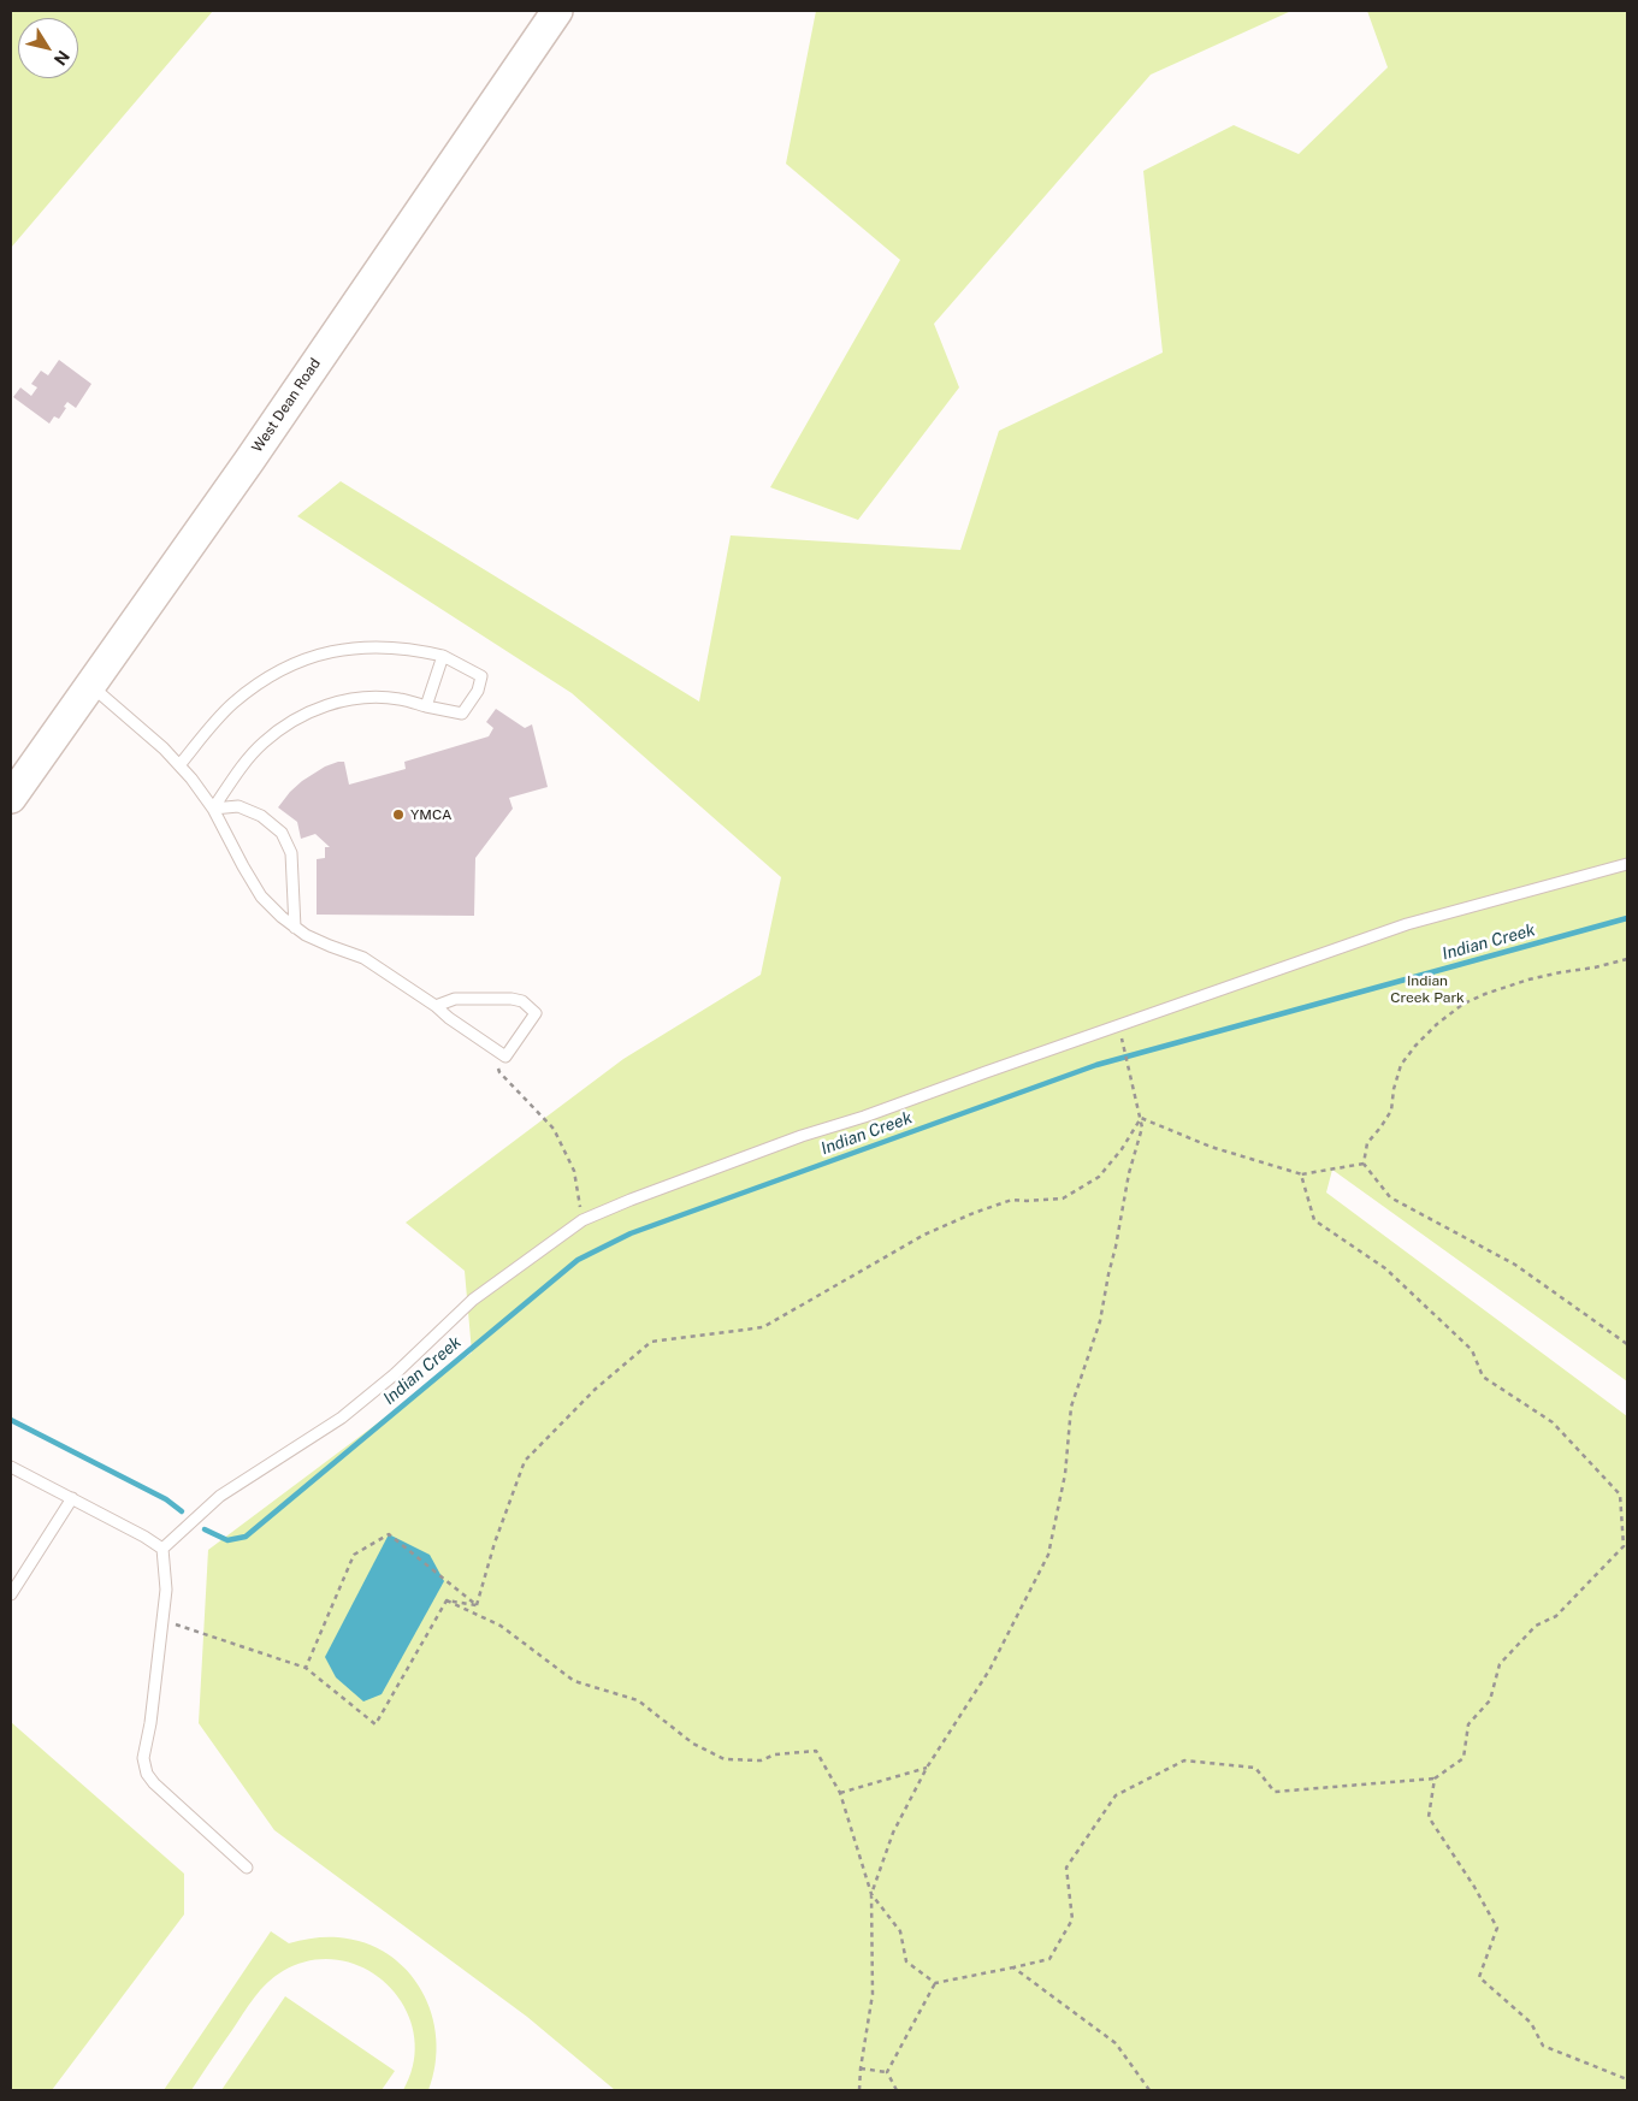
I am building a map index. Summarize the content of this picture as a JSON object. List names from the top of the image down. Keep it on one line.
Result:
{"streets":{"street":["West Dean Road"]},"water":["Indian Creek"],"parks":["Indian Creek Park"],"places":["YMCA"],"north":"bottom right"}
